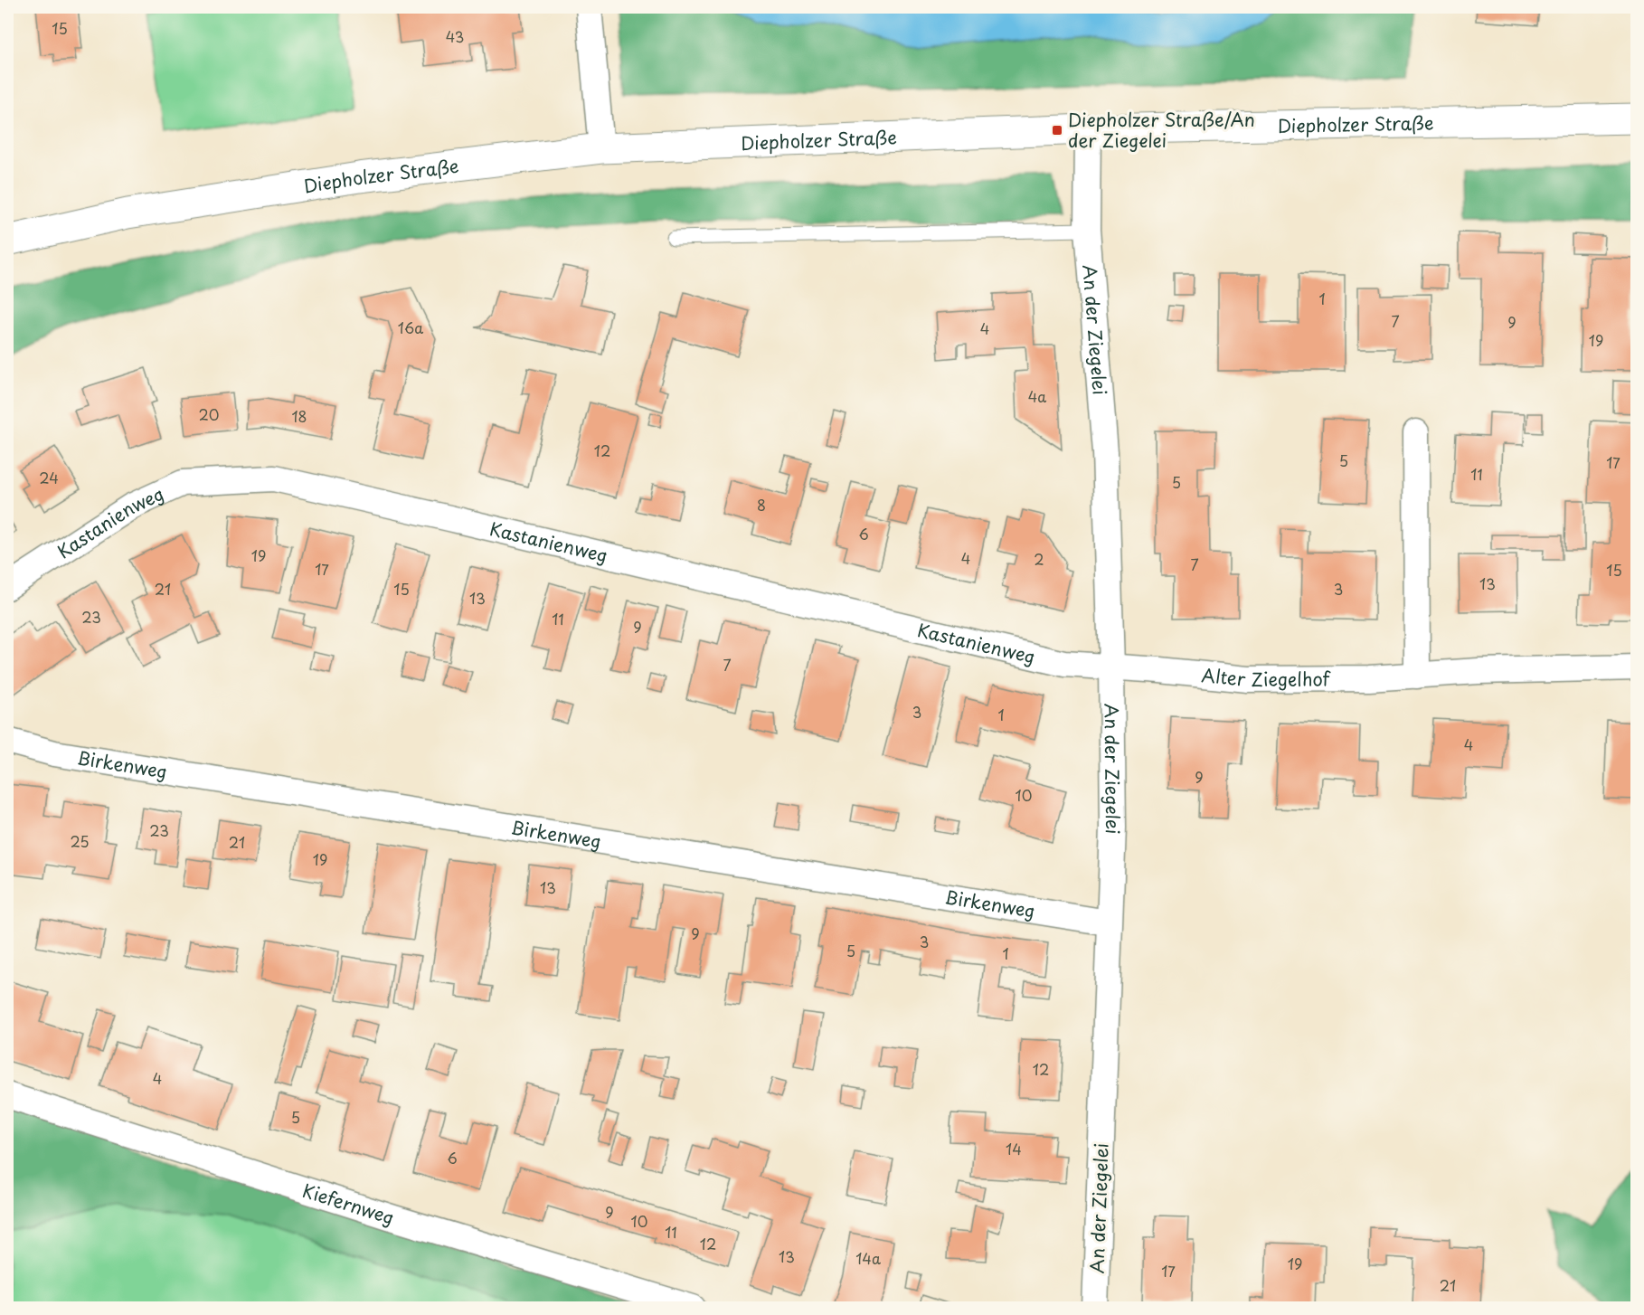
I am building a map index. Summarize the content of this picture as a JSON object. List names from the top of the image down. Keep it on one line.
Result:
{"streets":{"main road":["Diepholzer Straße"],"street":["An der Ziegelei","Kastanienweg","Alter Ziegelhof","Birkenweg","Kiefernweg"]},"crossings":[["Diepholzer Straße","An der Ziegelei"],["An der Ziegelei","Kastanienweg"],["An der Ziegelei","Alter Ziegelhof"],["An der Ziegelei","Birkenweg"],["Kastanienweg","Alter Ziegelhof"]],"places":{"transit":["Diepholzer Straße/An der Ziegelei"]},"house_numbers":["15","43","1","7","9","16a","4","19","4a","20","18","12","5","17","11","24","5","8","6","19","4","2","7","17","15","13","21","15","3","13","23","11","9","7","3","1","4","9","10","23","25","21","19","13","9","3","5","1","12","4","5","14","6","9","10","11","12","13","14a","19","17","21"]}
